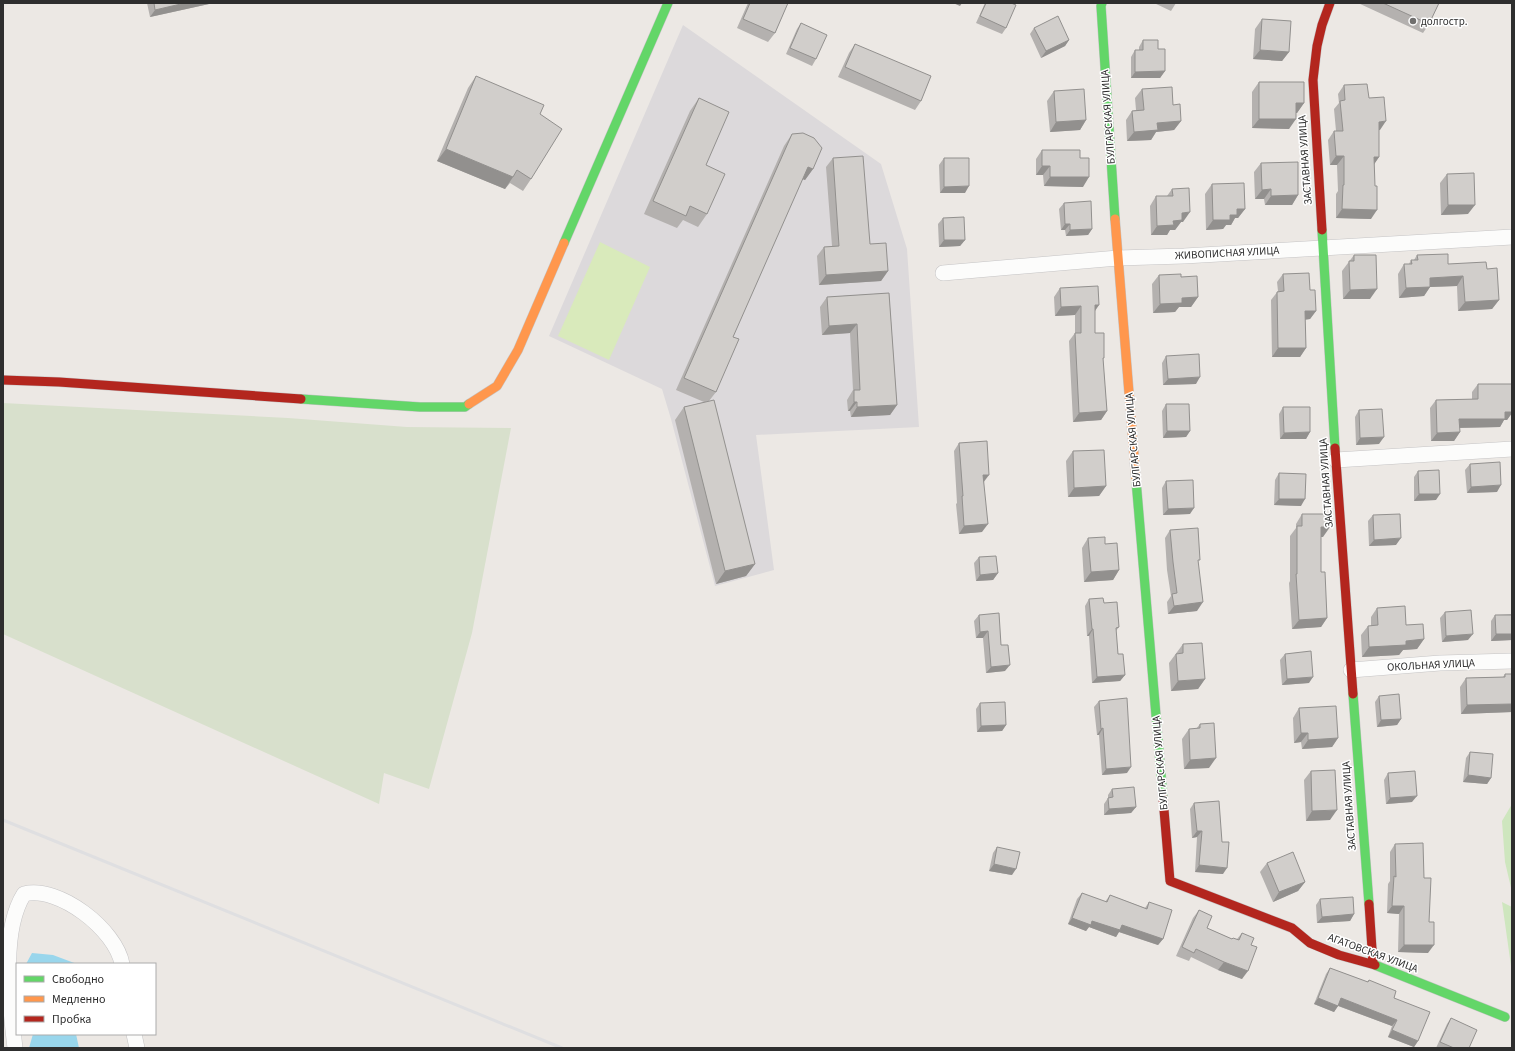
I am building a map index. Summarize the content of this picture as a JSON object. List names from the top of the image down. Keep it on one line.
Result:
{"streets":{"street":["БУЛГАРСКАЯ УЛИЦА","ЗАСТАВНАЯ УЛИЦА","ЖИВОПИСНАЯ УЛИЦА","ОКОЛЬНАЯ УЛИЦА","АГАТОВСКАЯ УЛИЦА"]},"crossings":[["БУЛГАРСКАЯ УЛИЦА","ЖИВОПИСНАЯ УЛИЦА"],["БУЛГАРСКАЯ УЛИЦА","АГАТОВСКАЯ УЛИЦА"],["ЗАСТАВНАЯ УЛИЦА","ЖИВОПИСНАЯ УЛИЦА"],["ЗАСТАВНАЯ УЛИЦА","ОКОЛЬНАЯ УЛИЦА"],["ЗАСТАВНАЯ УЛИЦА","АГАТОВСКАЯ УЛИЦА"]],"places":["долгостр."],"legend":["Свободно","Медленно","Пробка"]}
